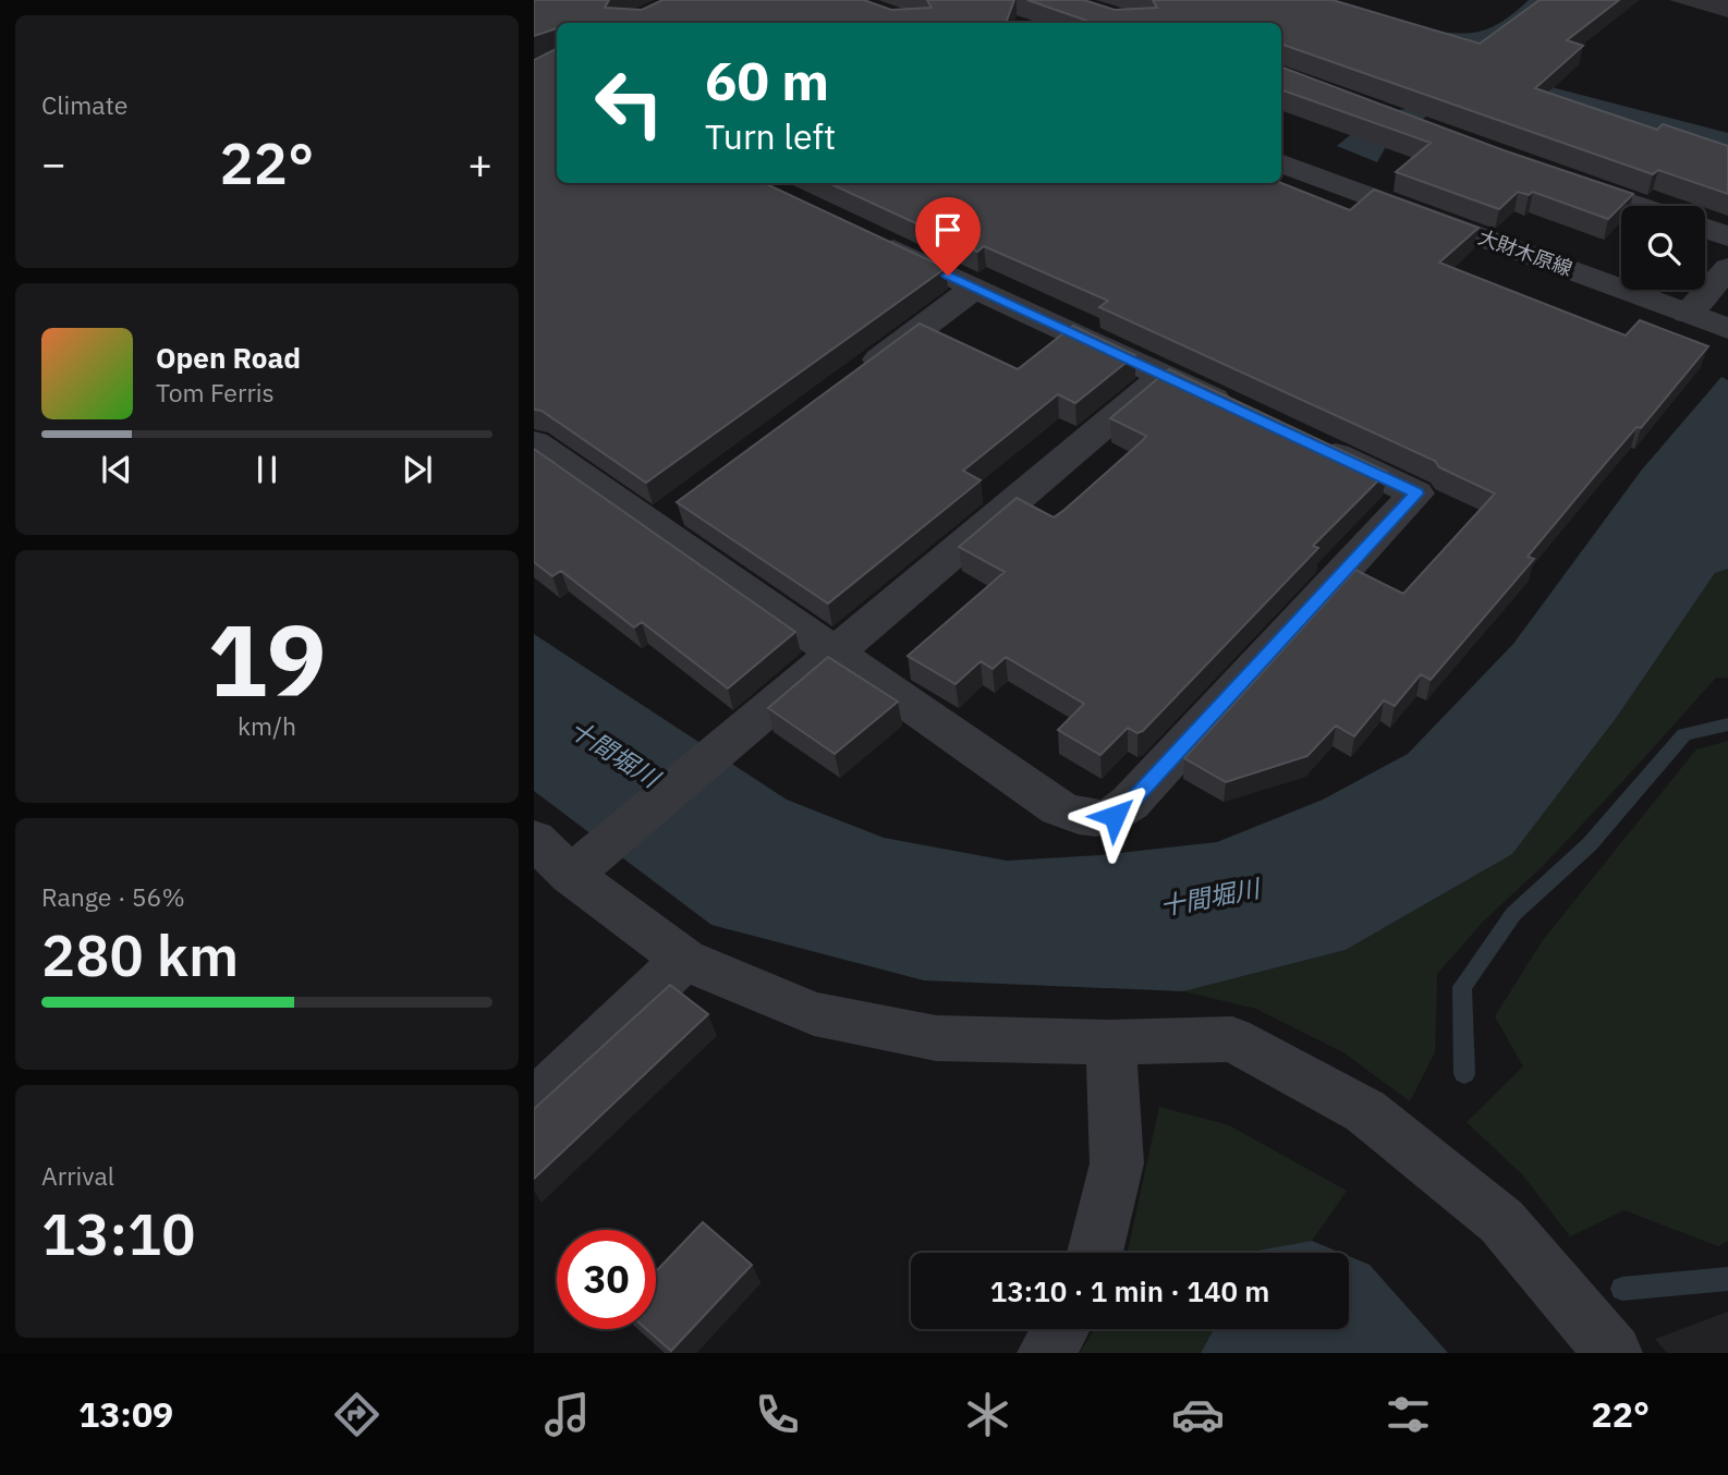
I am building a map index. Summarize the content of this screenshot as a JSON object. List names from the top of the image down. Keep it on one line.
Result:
{"streets":{"street":["大財木原線"]},"water":["十間堀川"],"page":{"tile":["Climate",["19","km/h"],["Range · 56%","280 km"],["Arrival","13:10"]],"turn":["60 m","Turn left"],"heat":["−","22°","+"],"song":["Open Road","Tom Ferris"],"limit":"30","trip":"13:10 · 1 min · 140 m","tabs":["13:09","22°"]}}
